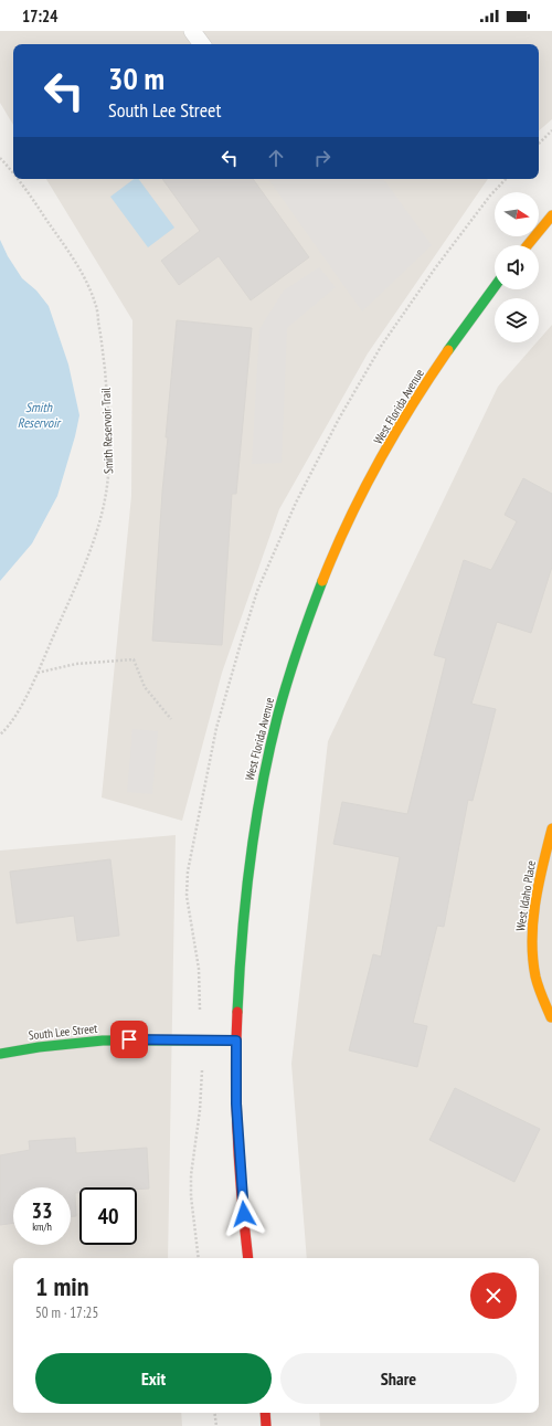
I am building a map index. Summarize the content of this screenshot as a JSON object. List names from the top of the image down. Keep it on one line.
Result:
{"streets":{"street":["West Florida Avenue","West Idaho Place","South Lee Street"],"path":["Smith Reservoir Trail"]},"crossings":[["West Florida Avenue","South Lee Street"]],"water":["Smith Reservoir"],"north":"right","page":{"status":"17:24","turn":["30 m","South Lee Street"],"speed":"33 km/h","limit":"40","heading":["1 min","50 m · 17:25"],"buttons":["Exit","Share"]}}
